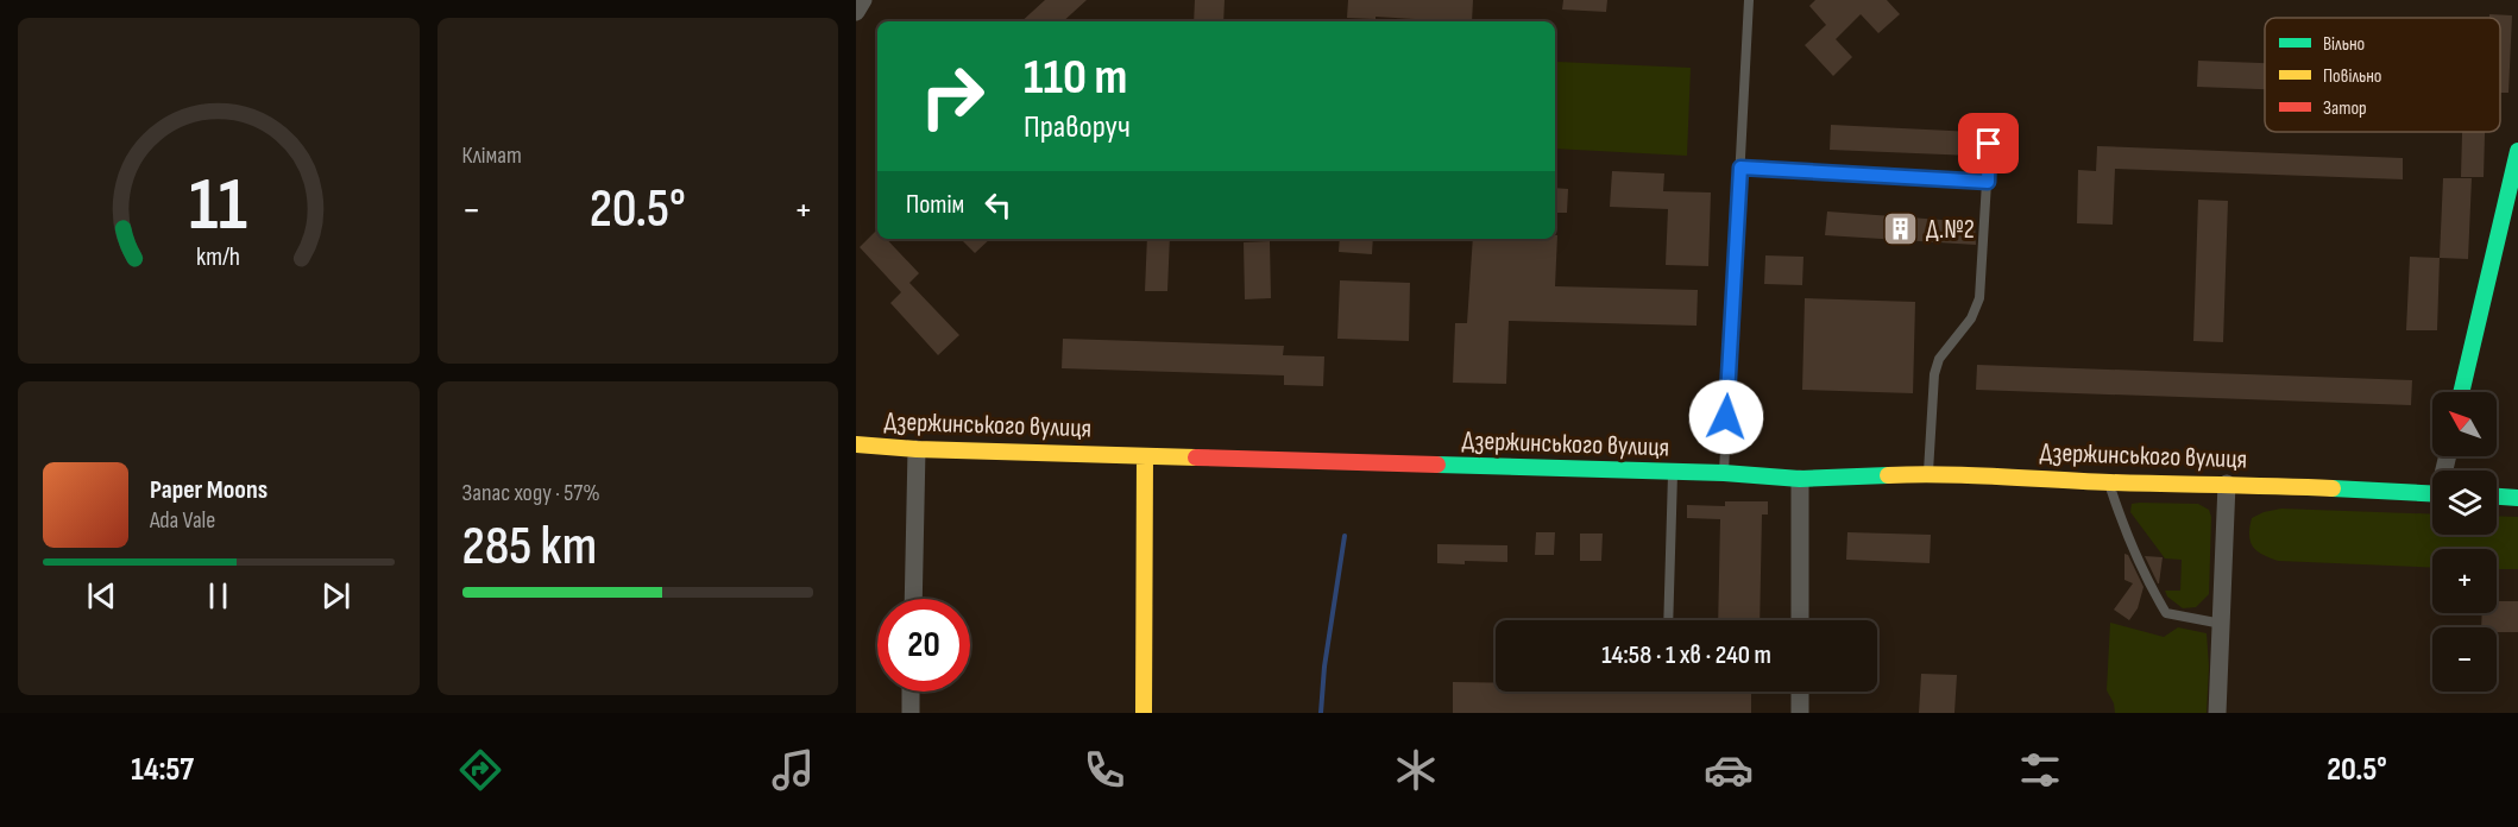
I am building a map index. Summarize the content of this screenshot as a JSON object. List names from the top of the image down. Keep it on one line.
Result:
{"streets":{"main road":["Дзержинського вулиця"]},"places":{"building":["Д.№2"]},"legend":["Вільно","Повільно","Затор"],"north":"top left","page":{"tile":["Клімат",["Запас ходу · 57%","285 km"]],"turn":["110 m","Праворуч"],"then":"Потім","heat":["−","20.5°","+"],"map_buttons":["+","−"],"song":["Paper Moons","Ada Vale"],"limit":"20","trip":"14:58 · 1 хв · 240 m","tabs":["14:57","20.5°"],"gauge":["11","km/h"]}}
